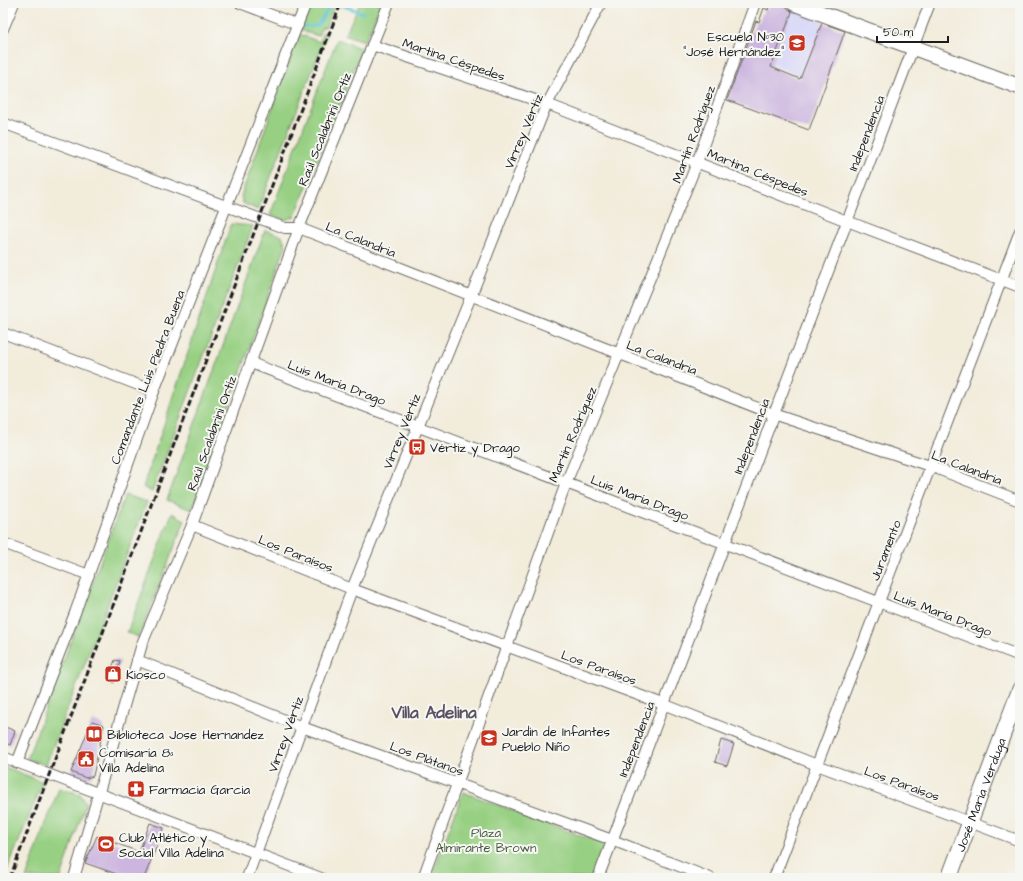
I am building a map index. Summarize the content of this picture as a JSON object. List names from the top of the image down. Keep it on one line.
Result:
{"streets":{"street":["Martina Céspedes","Raúl Scalabrini Ortíz","Virrey Vértiz","Independencia","Martín Rodríguez","La Calandria","Comandante Luis Piedra Buena","Luis María Drago","Juramento","Los Paraísos","Los Plátanos","José Maria Verduga"]},"crossings":[["Martina Céspedes","Raúl Scalabrini Ortíz"],["Martina Céspedes","Virrey Vértiz"],["Martina Céspedes","Independencia"],["Martina Céspedes","Martín Rodríguez"],["Martina Céspedes","Juramento"],["Raúl Scalabrini Ortíz","La Calandria"],["Raúl Scalabrini Ortíz","Luis María Drago"],["Raúl Scalabrini Ortíz","Los Paraísos"],["Raúl Scalabrini Ortíz","Los Plátanos"],["Virrey Vértiz","La Calandria"],["Virrey Vértiz","Luis María Drago"],["Virrey Vértiz","Los Paraísos"],["Virrey Vértiz","Los Plátanos"],["Independencia","La Calandria"],["Independencia","Luis María Drago"],["Independencia","Los Paraísos"],["Independencia","Los Plátanos"],["Martín Rodríguez","La Calandria"],["Martín Rodríguez","Luis María Drago"],["Martín Rodríguez","Los Paraísos"],["Martín Rodríguez","Los Plátanos"],["La Calandria","Comandante Luis Piedra Buena"],["La Calandria","Juramento"],["Luis María Drago","Juramento"],["Juramento","Los Paraísos"],["Los Paraísos","José Maria Verduga"]],"districts":["Villa Adelina"],"parks":["Plaza Almirante Brown"],"places":{"school or university":["Escuela Nº30 \"José Hernández\"","Jardín de Infantes Pueblo Niño"],"bus stop":["Vértiz y Drago"],"shop":["Kiosco"],"library":["Biblioteca Jose Hernandez"],"public building":["Comisaría 8ª Villa Adelina"],"pharmacy":["Farmacia Garcia"],"sports":["Club Atlético y Social Villa Adelina"]},"scale_bar":"50 m"}
